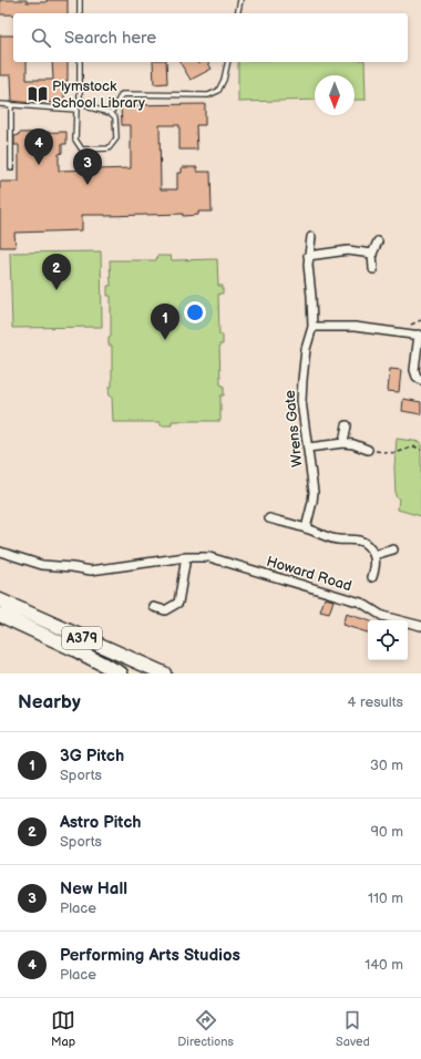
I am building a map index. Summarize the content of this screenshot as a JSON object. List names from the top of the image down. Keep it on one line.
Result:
{"streets":{"main road":["A379"],"street":["Wrens Gate","Howard Road"]},"places":{"library":["Plymstock School Library"]},"north":"bottom","page":{"search":"Search here","pins":["4","3","2","1"],"heading":["Nearby","4 results"],"list":[{"mark":"1","name":"3G Pitch","note":"Sports","value":"30 m"},{"mark":"2","name":"Astro Pitch","note":"Sports","value":"90 m"},{"mark":"3","name":"New Hall","note":"Place","value":"110 m"},{"mark":"4","name":"Performing Arts Studios","note":"Place","value":"140 m"}],"nav":["Map","Directions","Saved"]}}
